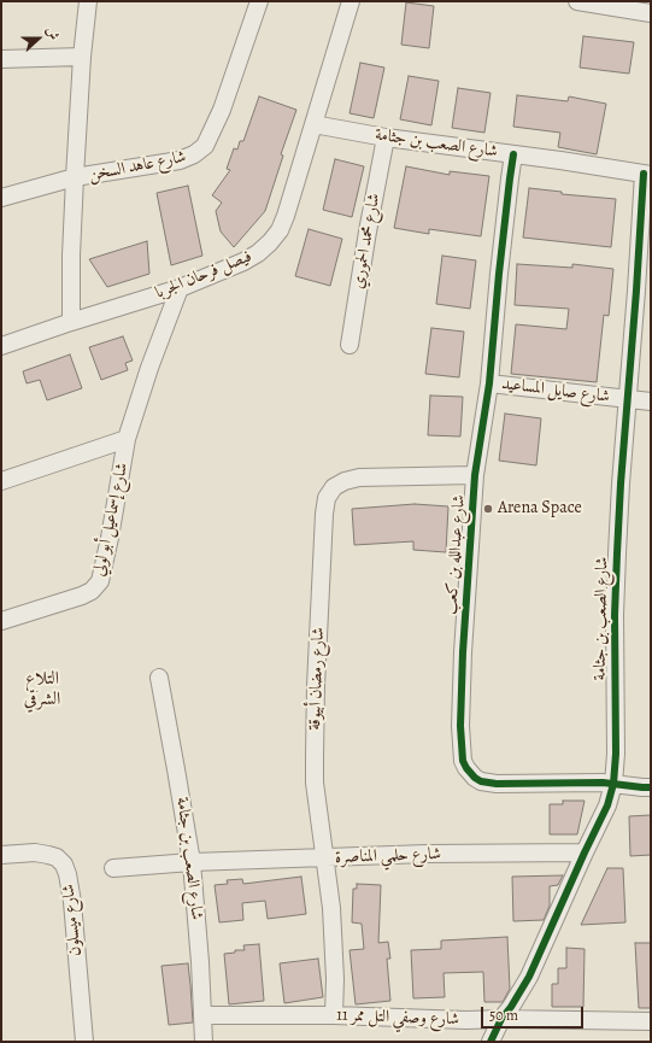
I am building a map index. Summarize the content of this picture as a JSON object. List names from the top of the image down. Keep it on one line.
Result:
{"streets":{"street":["شارع الصعب بن جثامة","شارع عاهد السخن","شارع محمد الحموري","فيصل فرحان الجربا","شارع صايل المساعيد","شارع إسماعيل أبو لولي","شارع عبدالله بن كعب","شارع رمضان أبيوقة","شارع حلمي المناصرة","شارع ميسلون","شارع وصفي التل ممر 11"]},"crossings":[["شارع الصعب بن جثامة","شارع محمد الحموري"],["شارع الصعب بن جثامة","فيصل فرحان الجربا"],["شارع الصعب بن جثامة","شارع صايل المساعيد"],["شارع الصعب بن جثامة","شارع عبدالله بن كعب"],["شارع الصعب بن جثامة","شارع حلمي المناصرة"],["شارع الصعب بن جثامة","شارع وصفي التل ممر 11"],["فيصل فرحان الجربا","شارع إسماعيل أبو لولي"],["شارع صايل المساعيد","شارع عبدالله بن كعب"],["شارع عبدالله بن كعب","شارع رمضان أبيوقة"],["شارع رمضان أبيوقة","شارع حلمي المناصرة"],["شارع رمضان أبيوقة","شارع وصفي التل ممر 11"]],"districts":["التلاع الشرقي"],"places":["Arena Space"],"scale_bar":"50 m","north":"right"}
